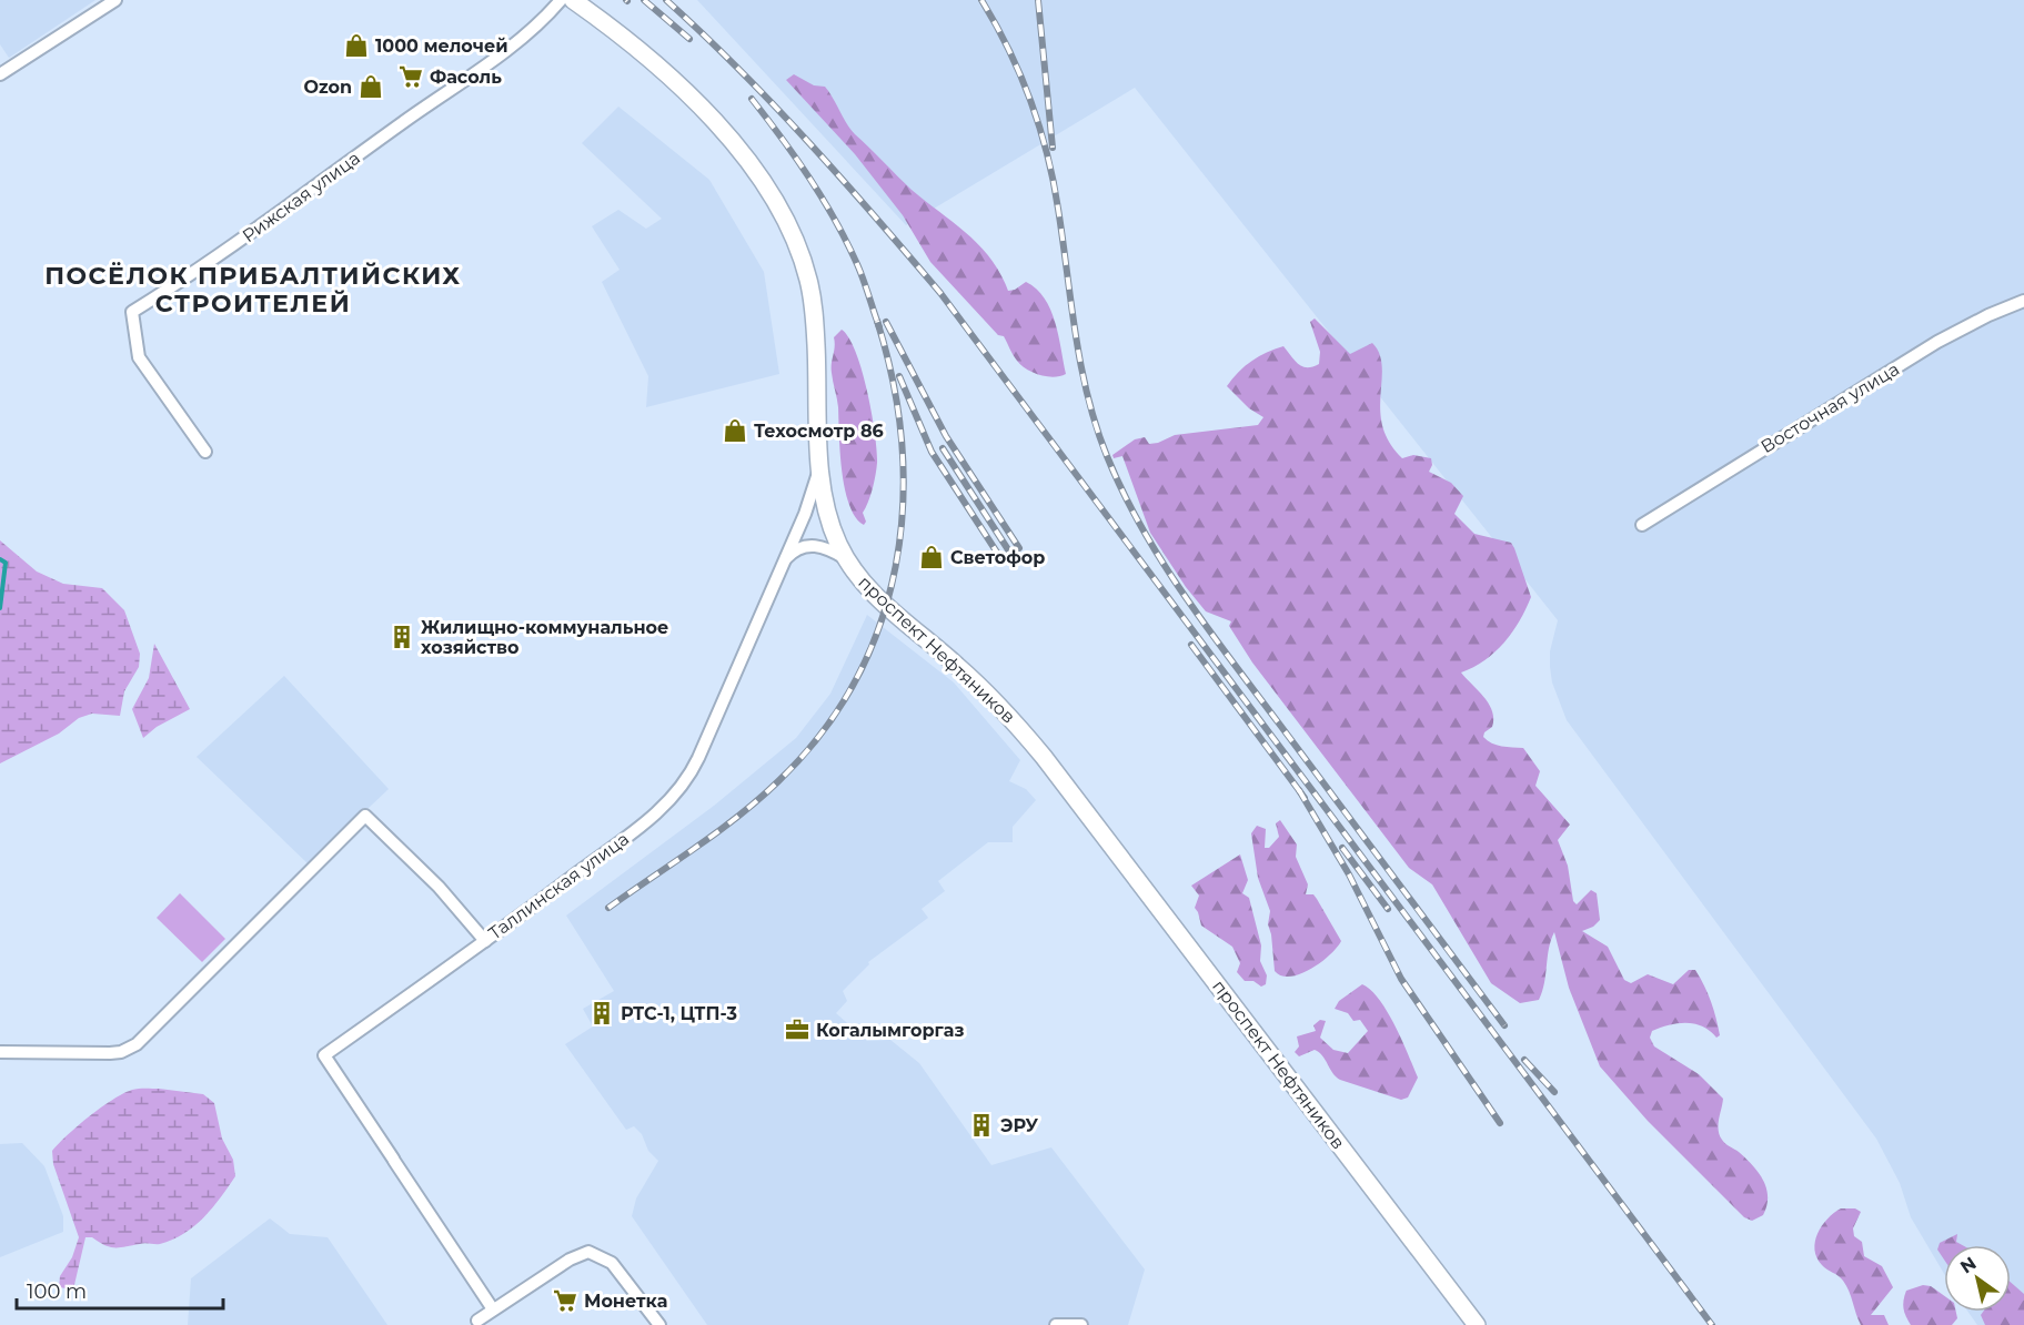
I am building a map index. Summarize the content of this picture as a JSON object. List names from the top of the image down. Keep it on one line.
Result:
{"streets":{"main road":["проспект Нефтяников"],"street":["Рижская улица","Восточная улица","Таллинская улица"]},"crossings":[["проспект Нефтяников","Таллинская улица"]],"districts":["ПОСЁЛОК ПРИБАЛТИЙСКИХ СТРОИТЕЛЕЙ"],"places":{"shop":["1000 мелочей","Ozon","Техосмотр 86","Светофор"],"supermarket":["Фасоль","Монетка"],"building":["Жилищно-коммунальное хозяйство","РТС-1, ЦТП-3","ЭРУ"],"office":["Когалымгоргаз"]},"scale_bar":"100 m","north":"top left"}
